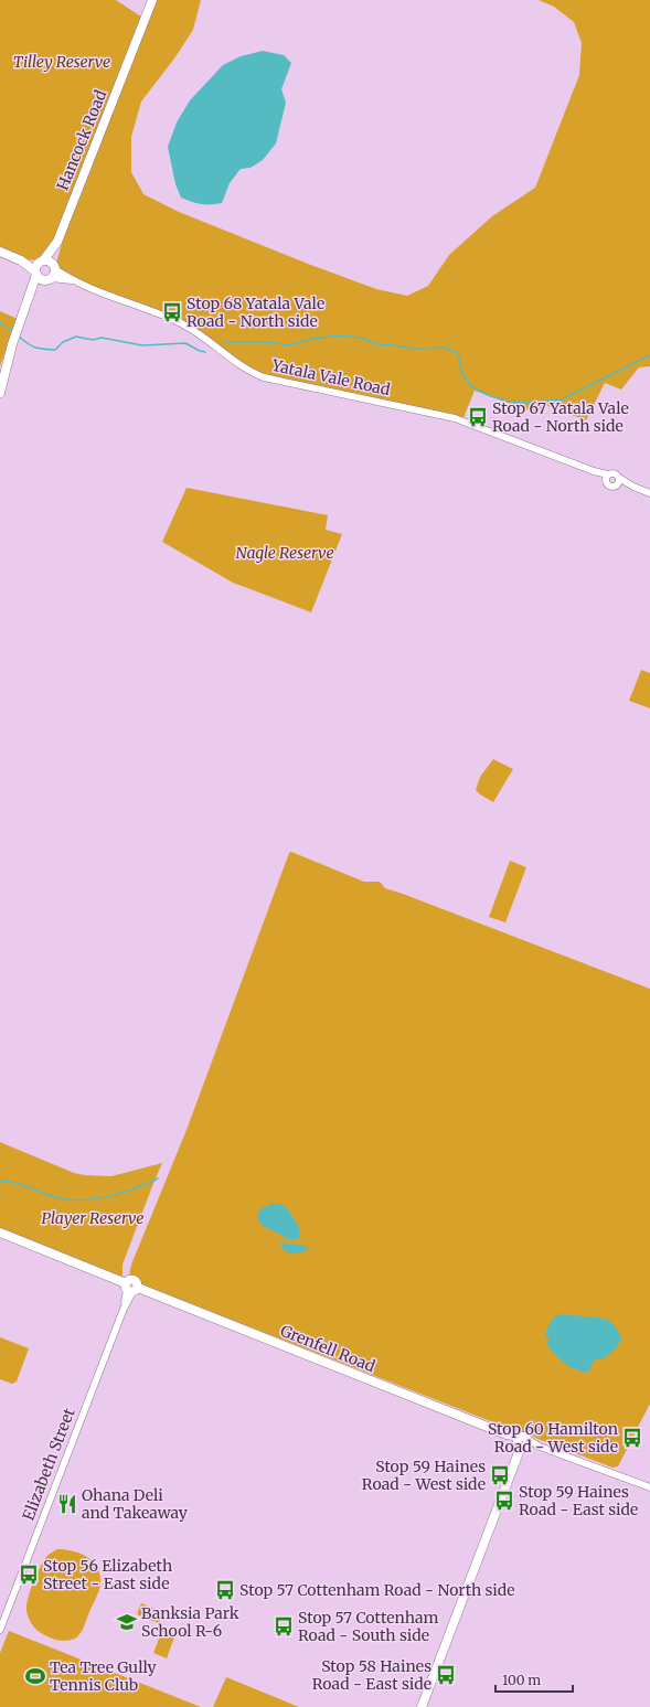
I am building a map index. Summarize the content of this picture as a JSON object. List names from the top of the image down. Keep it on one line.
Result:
{"streets":{"main road":["Hancock Road","Grenfell Road"],"street":["Yatala Vale Road","Elizabeth Street"]},"crossings":[["Hancock Road","Yatala Vale Road"],["Grenfell Road","Elizabeth Street"]],"parks":["Tilley Reserve","Nagle Reserve","Player Reserve"],"places":{"bus stop":["Stop 68 Yatala Vale Road - North side","Stop 67 Yatala Vale Road - North side","Stop 60 Hamilton Road - West side","Stop 59 Haines Road - West side","Stop 59 Haines Road - East side","Stop 56 Elizabeth Street - East side","Stop 57 Cottenham Road - North side","Stop 57 Cottenham Road - South side","Stop 58 Haines Road - East side"],"restaurant":["Ohana Deli and Takeaway"],"school or university":["Banksia Park School R-6"],"sports":["Tea Tree Gully Tennis Club"]},"scale_bar":"100 m"}
